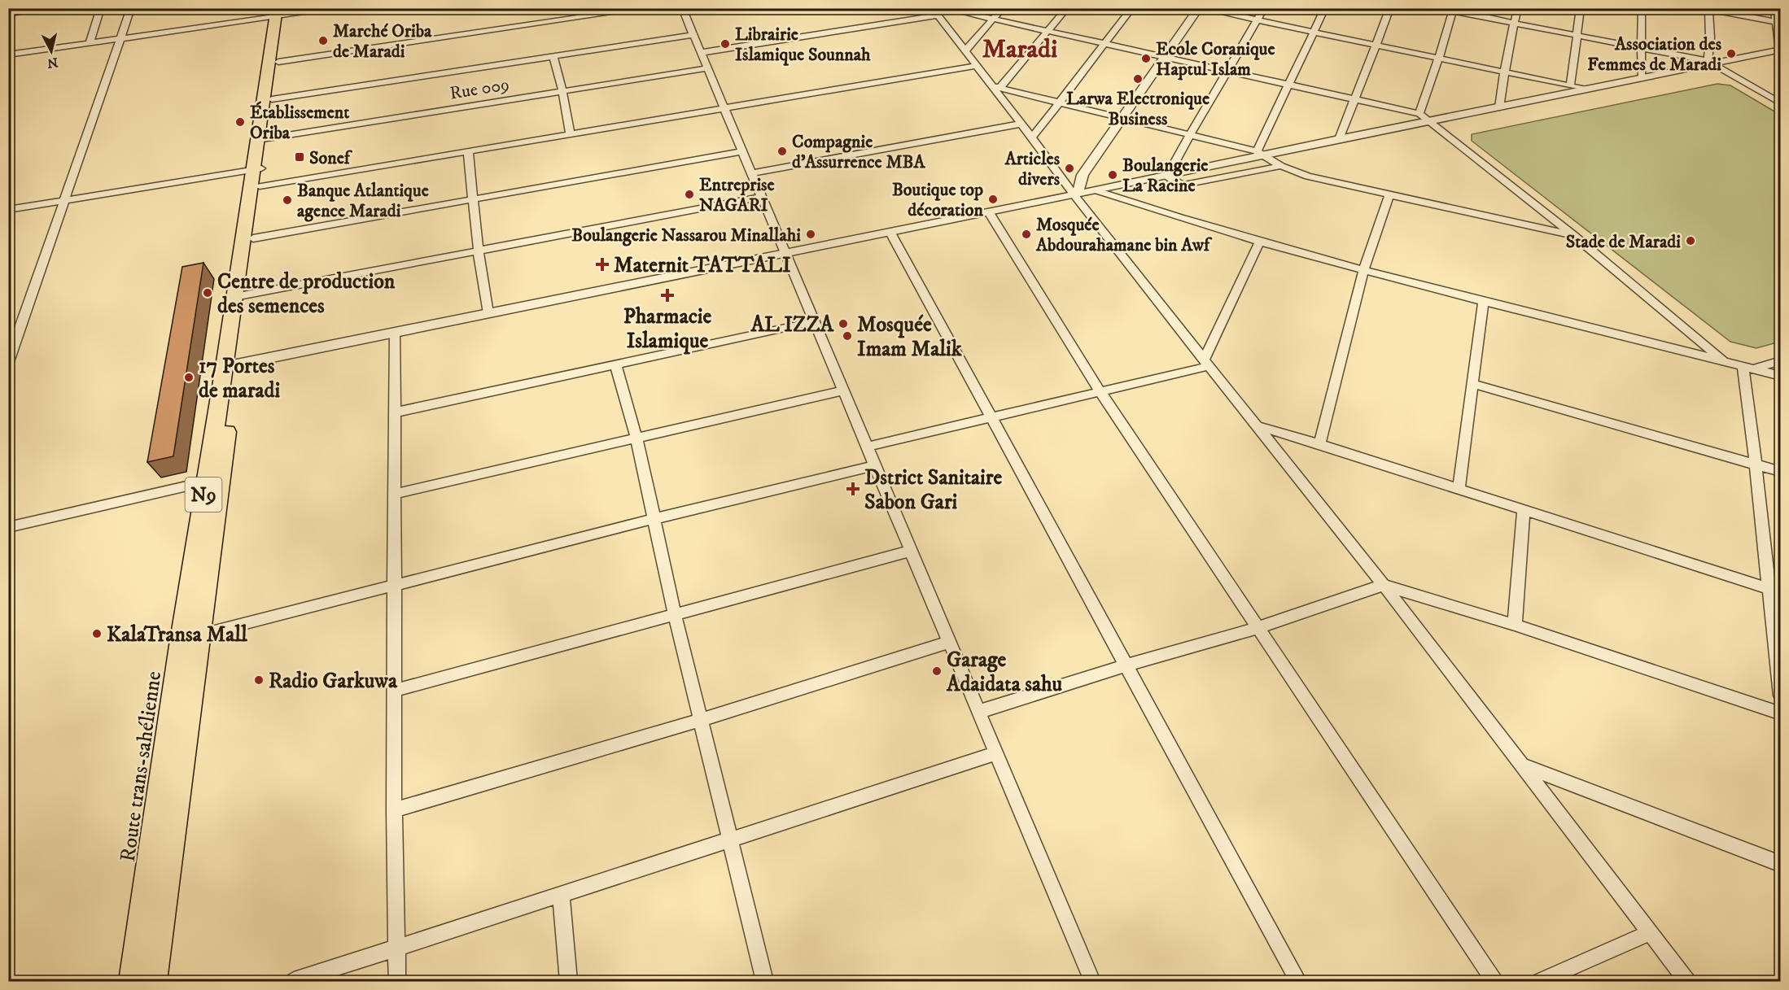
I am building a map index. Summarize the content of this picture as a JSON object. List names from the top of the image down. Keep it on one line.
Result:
{"streets":{"highway":["N9","Route trans-sahélienne"],"street":["Rue 009"]},"crossings":[["Rue 009","Route trans-sahélienne"]],"districts":["Maradi"],"places":{"other":["Marché Oriba de Maradi","Librairie Islamique Sounnah","Association des Femmes de Maradi","Ecole Coranique Haptul Islam","Larwa Electronique Business","Établissement Oriba","Compagnie d'Assurrence MBA","Articles divers","Boulangerie La Racine","Entreprise NAGARI","Boutique top décoration","Banque Atlantique agence Maradi","Boulangerie Nassarou Minallahi","Mosquée Abdourahamane bin Awf","Stade de Maradi","Centre de production des semences","AL IZZA","Mosquée Imam Malik","17 Portes de maradi","KalaTransa Mall","Garage Adaidata sahu","Radio Garkuwa"],"transit":["Sonef"],"health":["Maternit TATTALI","Pharmacie Islamique","Dstrict Sanitaire Sabon Gari"]},"north":"bottom"}
